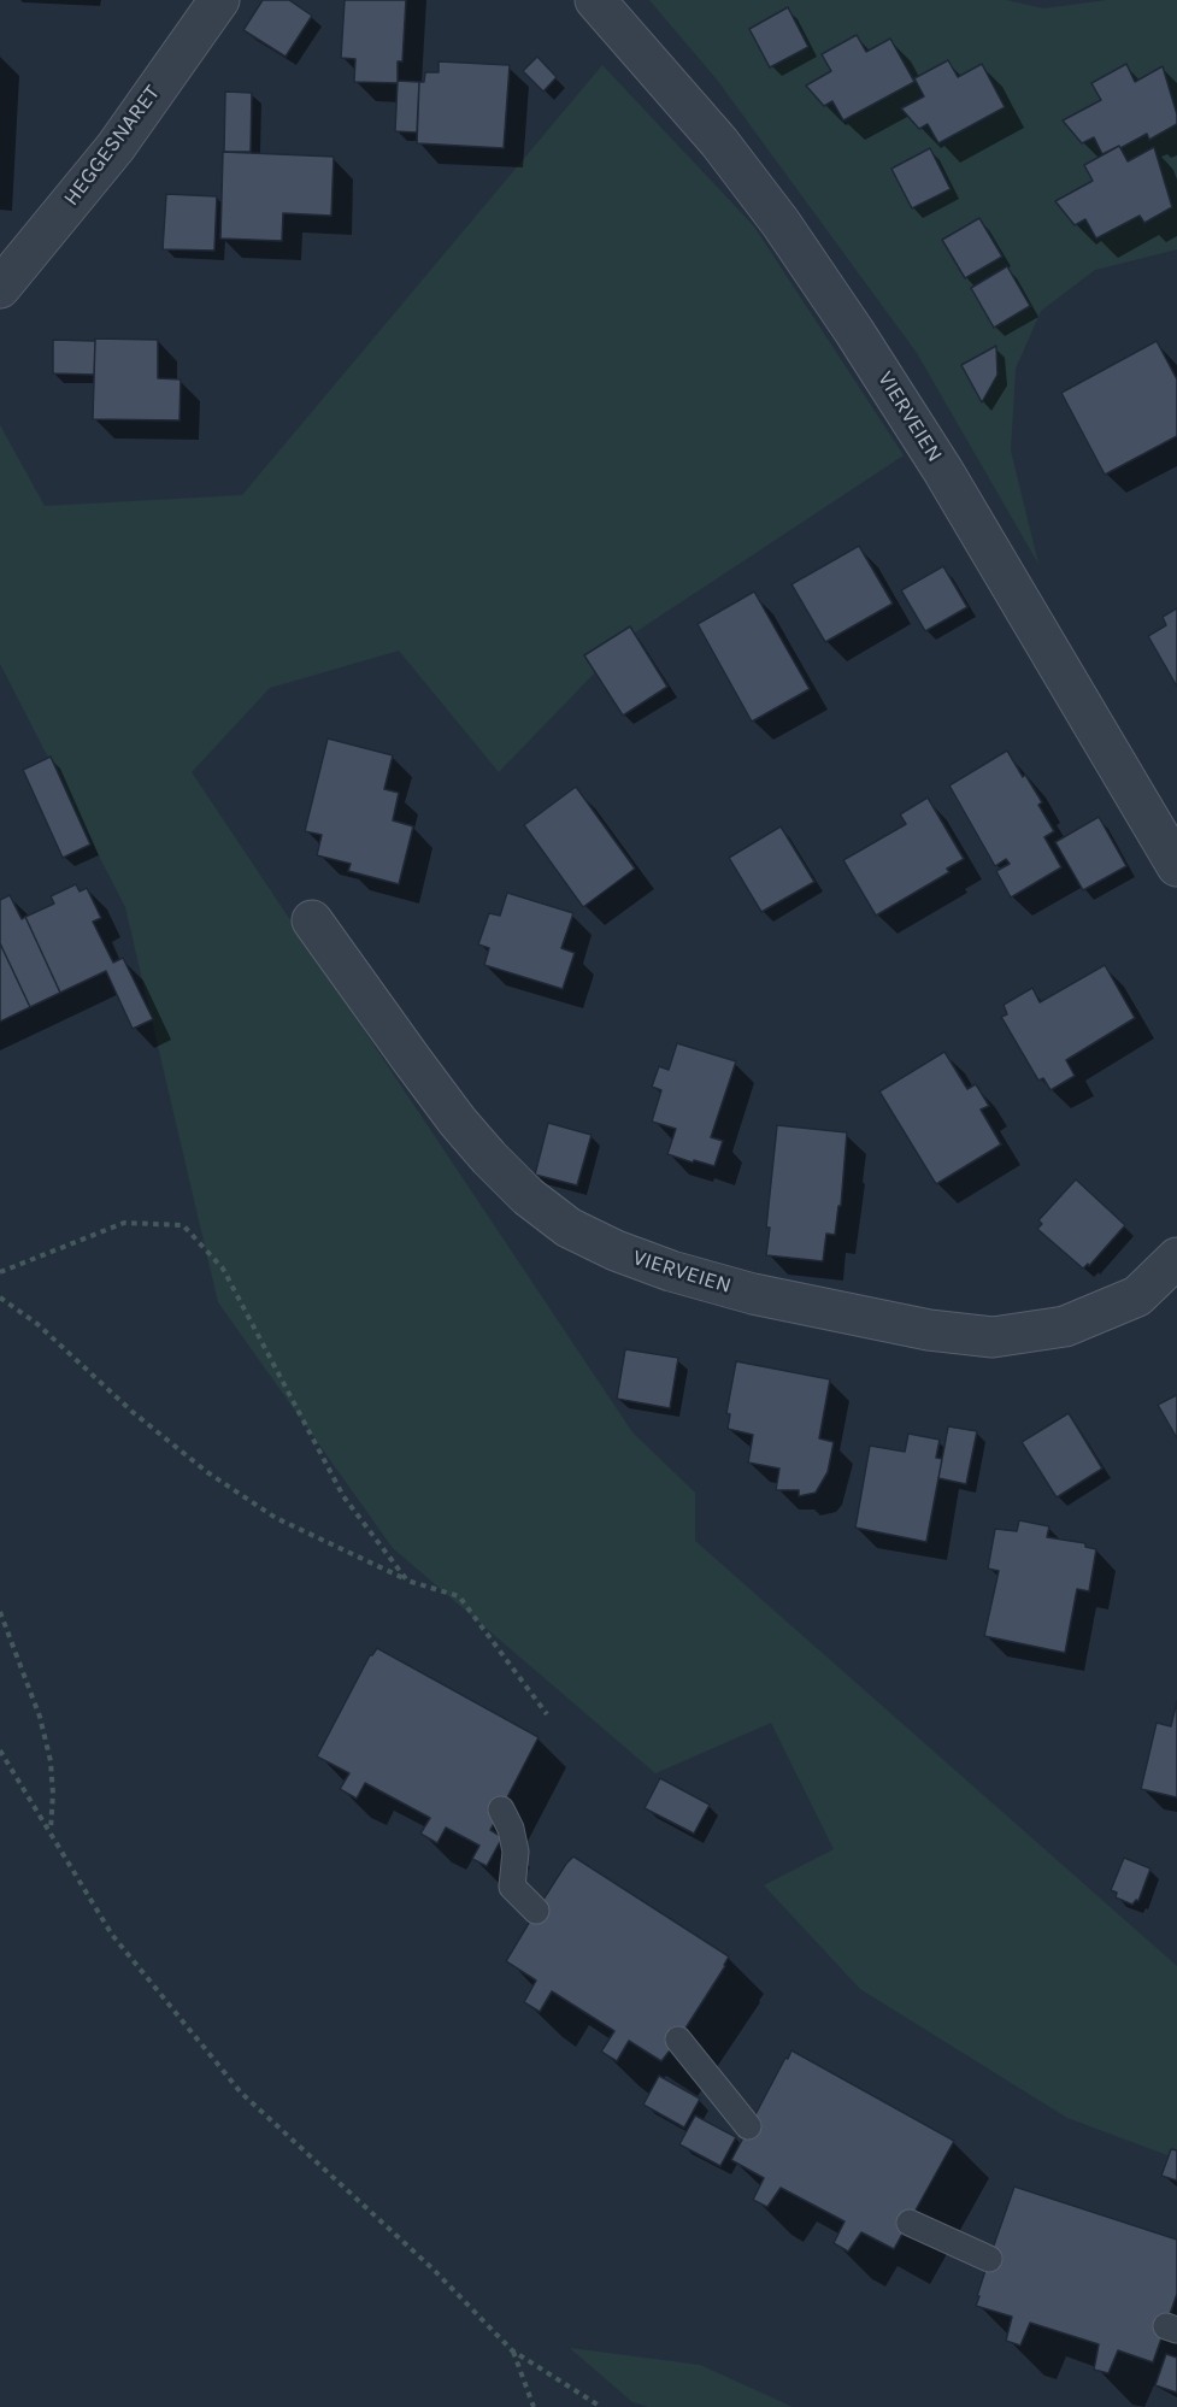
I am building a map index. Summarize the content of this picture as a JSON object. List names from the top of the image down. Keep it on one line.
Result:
{"streets":{"street":["HEGGESNARET","VIERVEIEN"]}}
